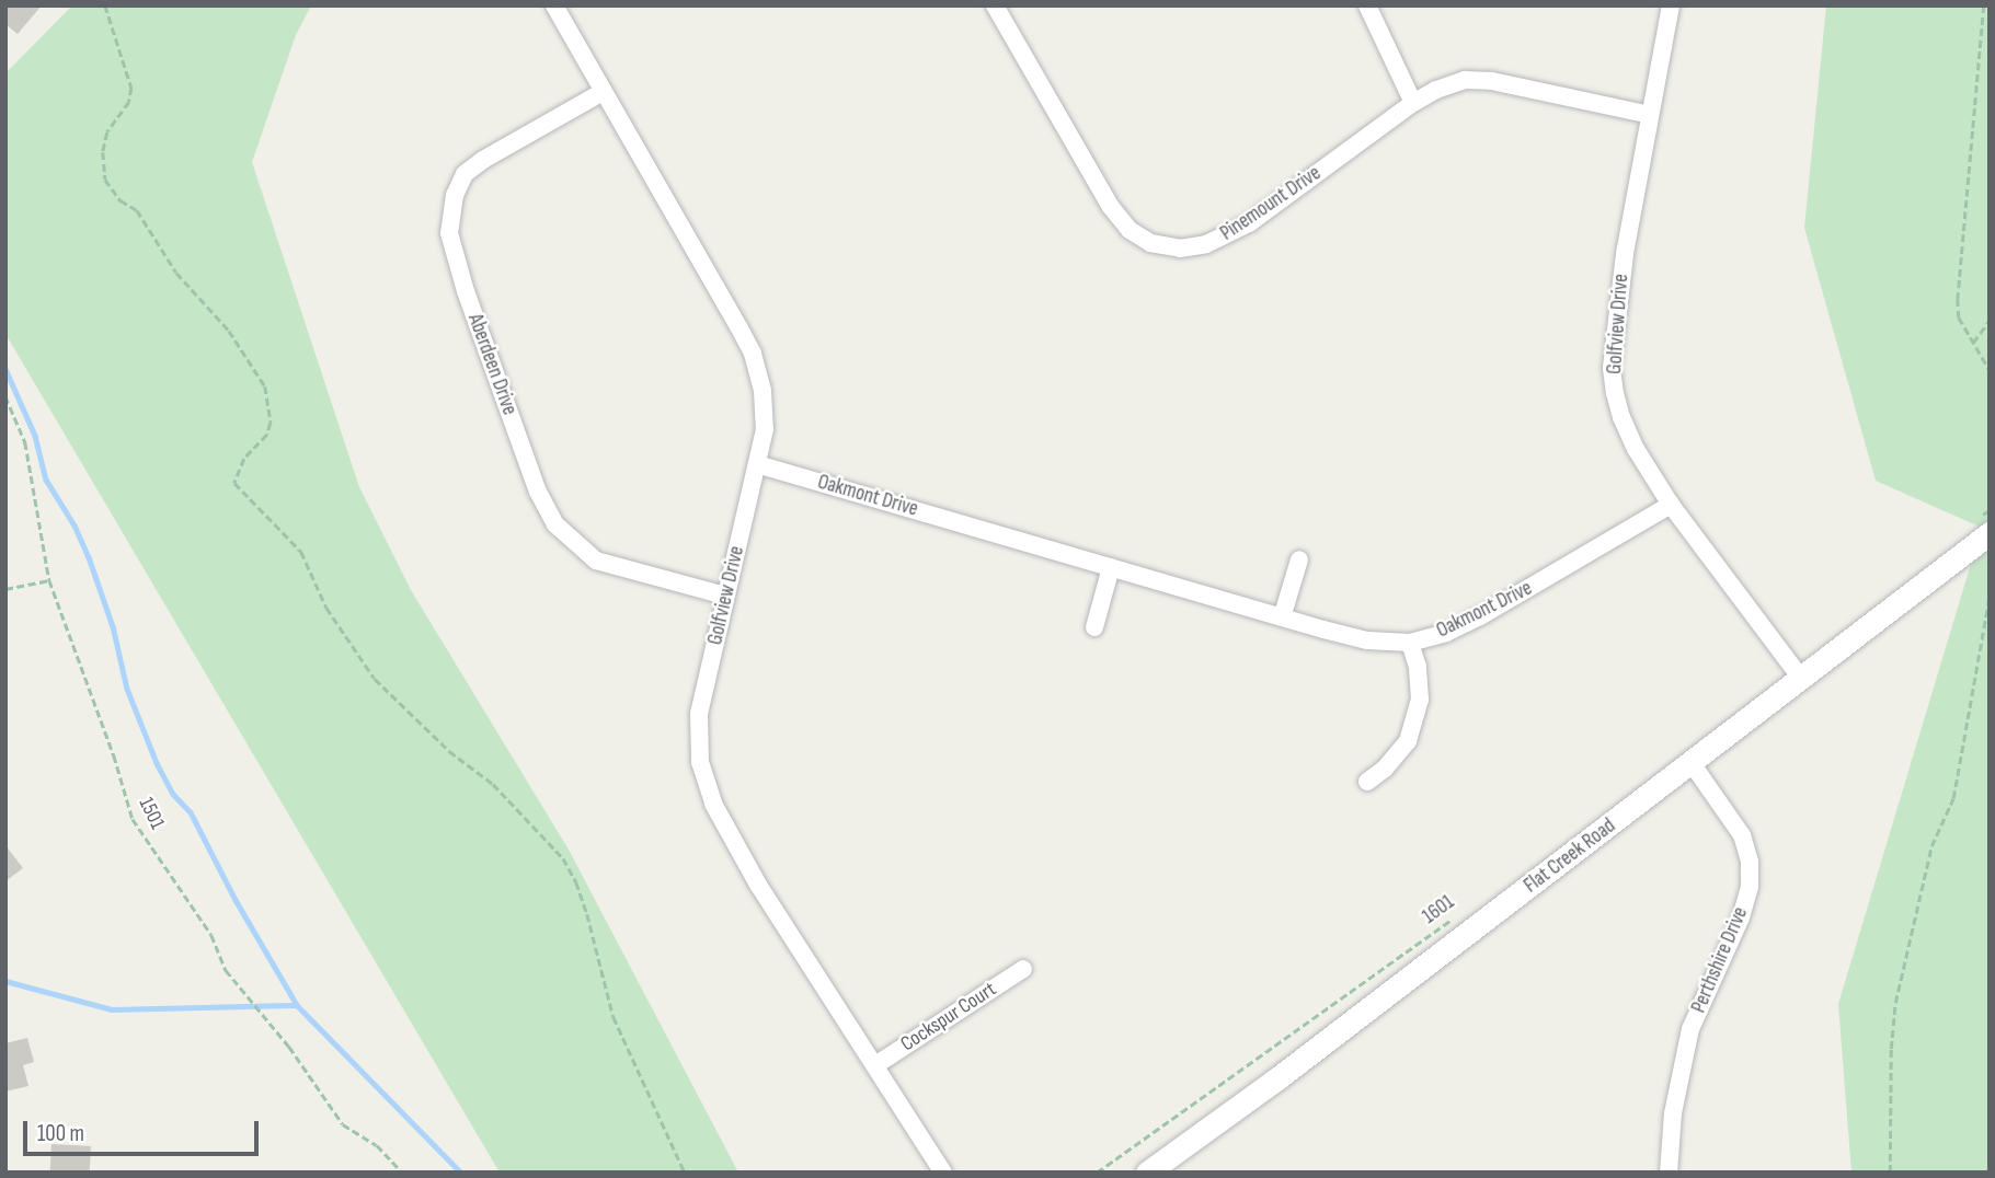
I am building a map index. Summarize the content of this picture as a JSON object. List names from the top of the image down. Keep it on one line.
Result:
{"streets":{"street":["Pinemount Drive","Golfview Drive","Aberdeen Drive","Oakmont Drive","Flat Creek Road","Perthshire Drive","Cockspur Court"],"path":["1501","1601"]},"crossings":[["Pinemount Drive","Golfview Drive"],["Golfview Drive","Aberdeen Drive"],["Golfview Drive","Oakmont Drive"],["Golfview Drive","Flat Creek Road"],["Golfview Drive","Cockspur Court"],["Flat Creek Road","Perthshire Drive"]],"scale_bar":"100 m"}
